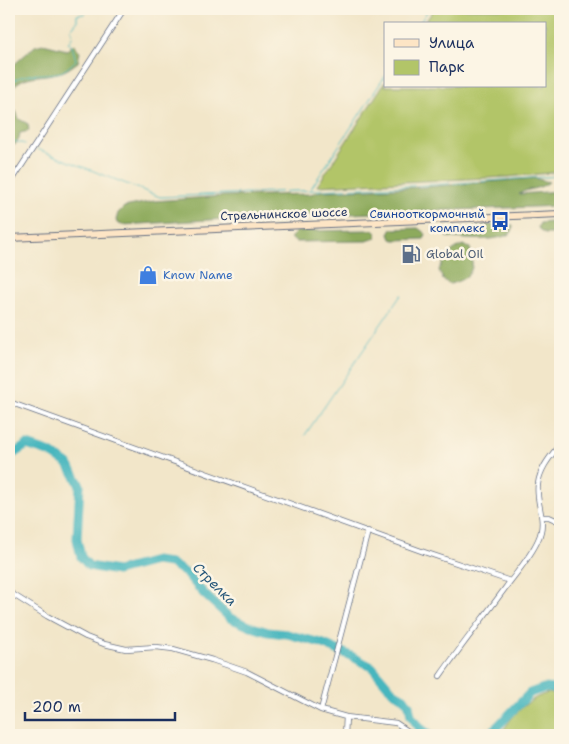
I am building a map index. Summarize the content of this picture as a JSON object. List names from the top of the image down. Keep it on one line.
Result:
{"streets":{"main road":["Стрельнинское шоссе"]},"water":["Стрелка"],"places":{"bus stop":["Свинооткормочный комплекс"],"fuel station":["Global Oil"],"shop":["Know Name"]},"legend":["Улица","Парк"],"scale_bar":"200 m"}
